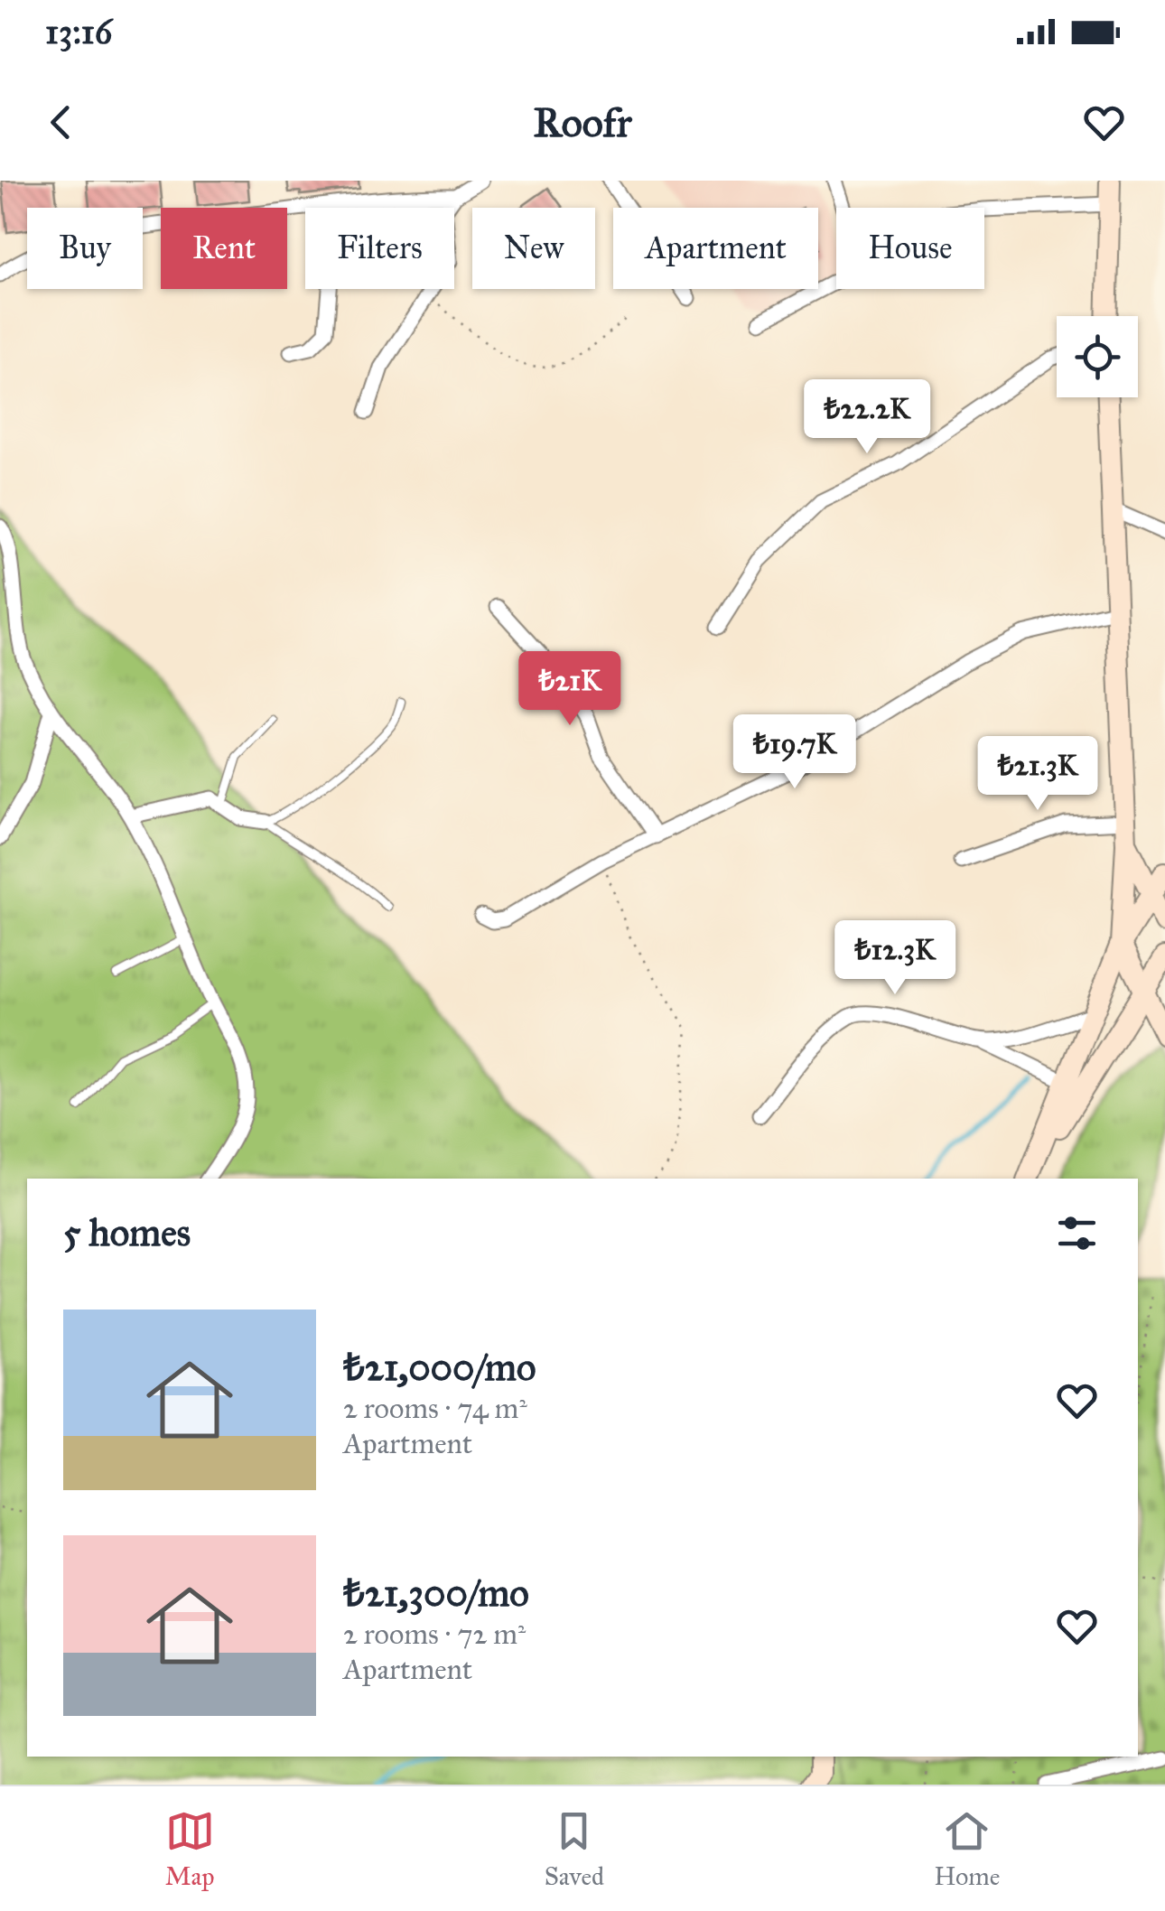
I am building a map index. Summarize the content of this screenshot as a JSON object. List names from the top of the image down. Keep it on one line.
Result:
{"page":{"status":"13:16","header":"Roofr","chip":["Buy","Rent","Filters","New","Apartment","House"],"price":["₺22.2K","₺21K","₺19.7K","₺21.3K","₺12.3K"],"heading":"5 homes","list":[{"name":"₺21,000/mo","note":"2 rooms · 74 m² · Apartment"},{"name":"₺21,300/mo","note":"2 rooms · 72 m² · Apartment"}],"tabs":["Map","Saved","Home"]}}
